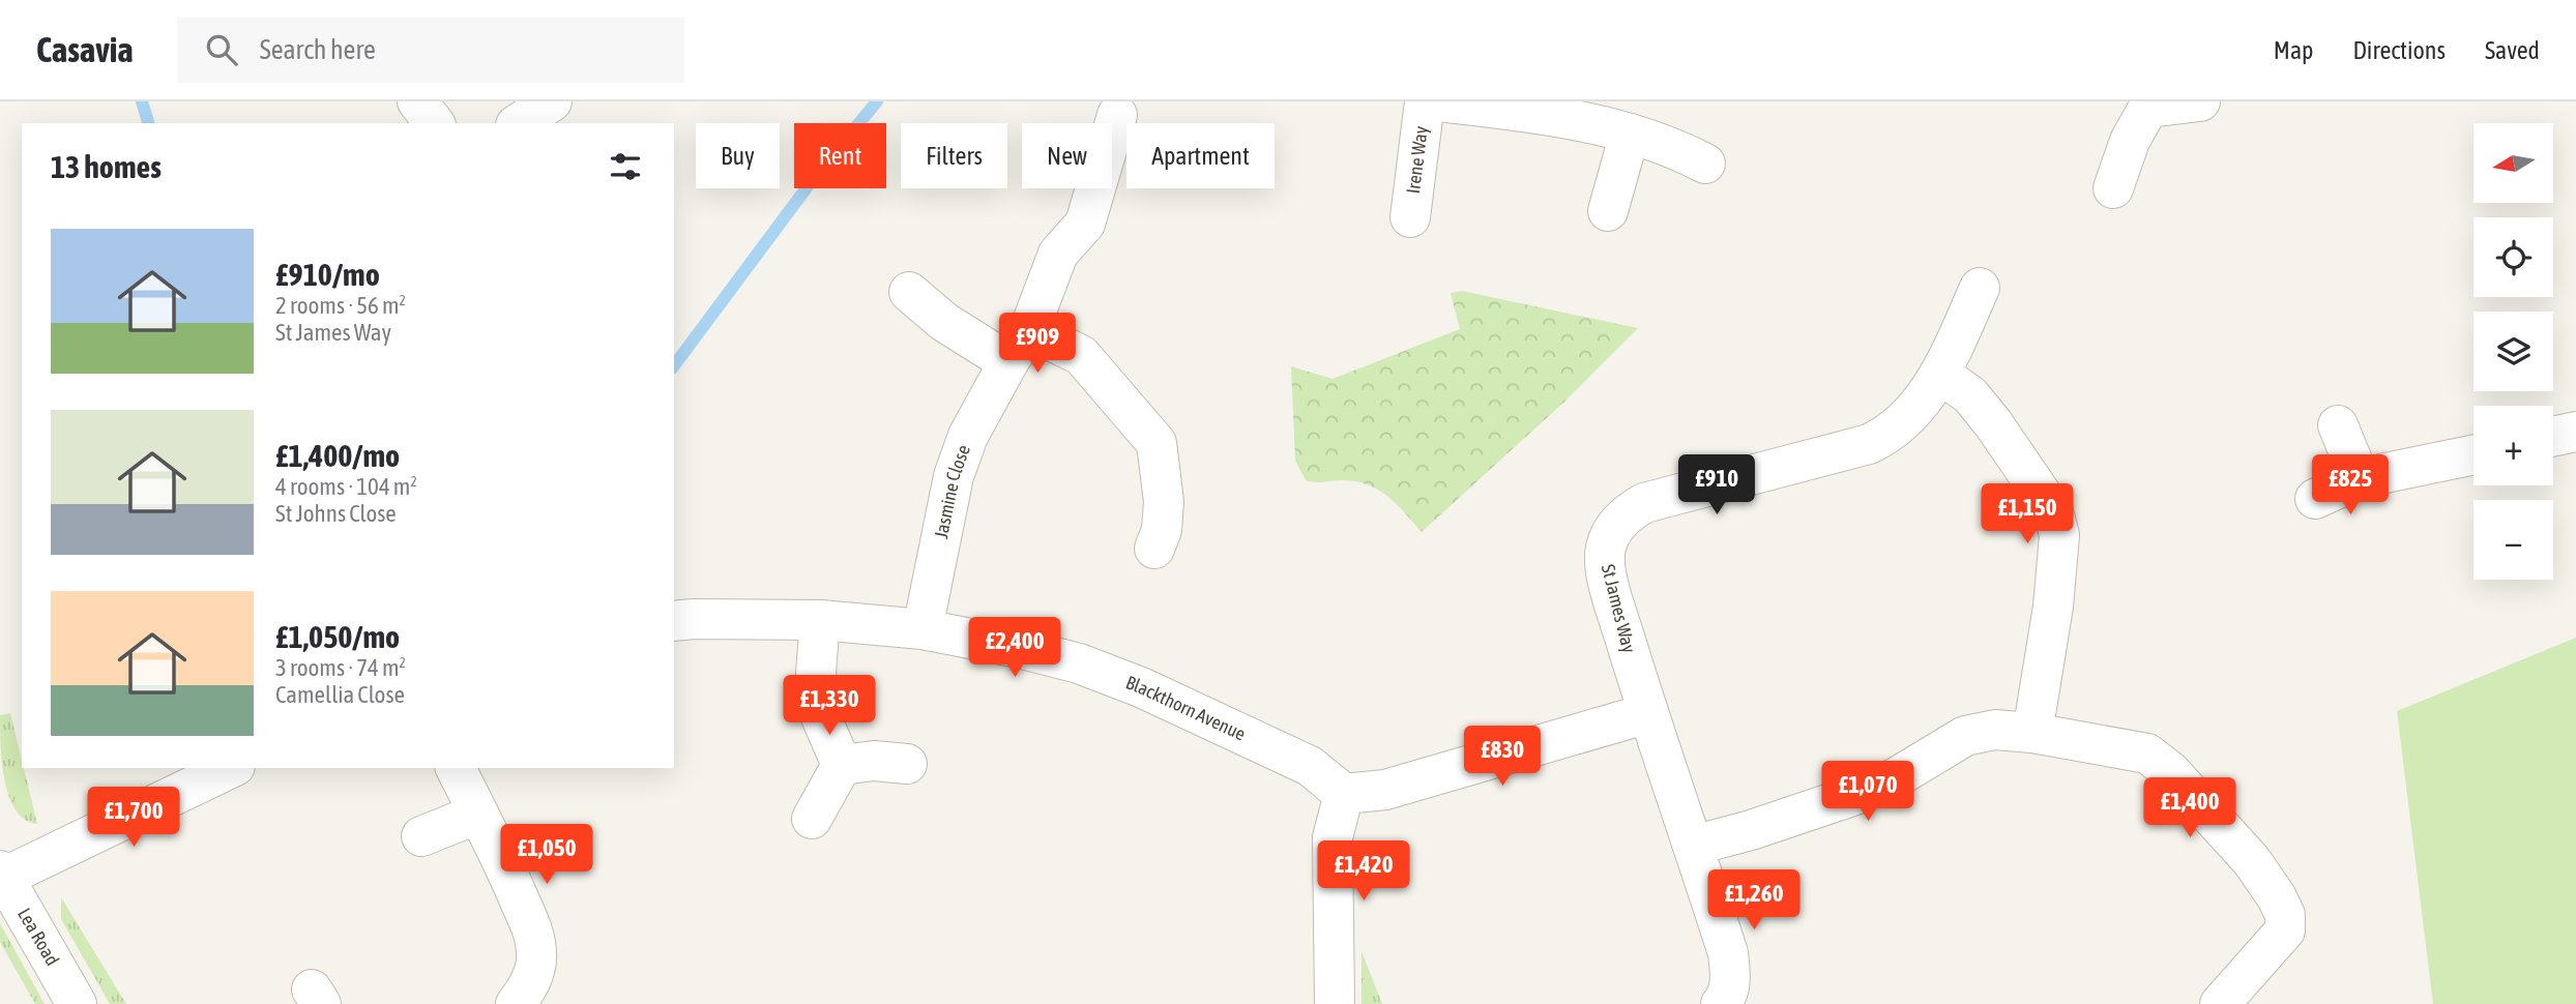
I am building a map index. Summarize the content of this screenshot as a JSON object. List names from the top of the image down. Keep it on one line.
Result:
{"streets":{"street":["Irene Way","Jasmine Close","St James Way","Blackthorn Avenue","Lea Road"]},"crossings":[["Jasmine Close","Blackthorn Avenue"]],"north":"left","page":{"header":"Casavia","search":"Search here","nav":["Map","Directions","Saved"],"map_buttons":["+","−"],"chip":["Buy","Rent","Filters","New","Apartment"],"heading":"13 homes","list":[{"name":"£910/mo","note":"2 rooms · 56 m² · St James Way"},{"name":"£1,400/mo","note":"4 rooms · 104 m² · St Johns Close"},{"name":"£1,050/mo","note":"3 rooms · 74 m² · Camellia Close"}],"price":["£909","£910","£825","£1,150","£2,400","£1,330","£830","£1,070","£1,400","£1,700","£1,050","£1,420","£1,260"]}}
